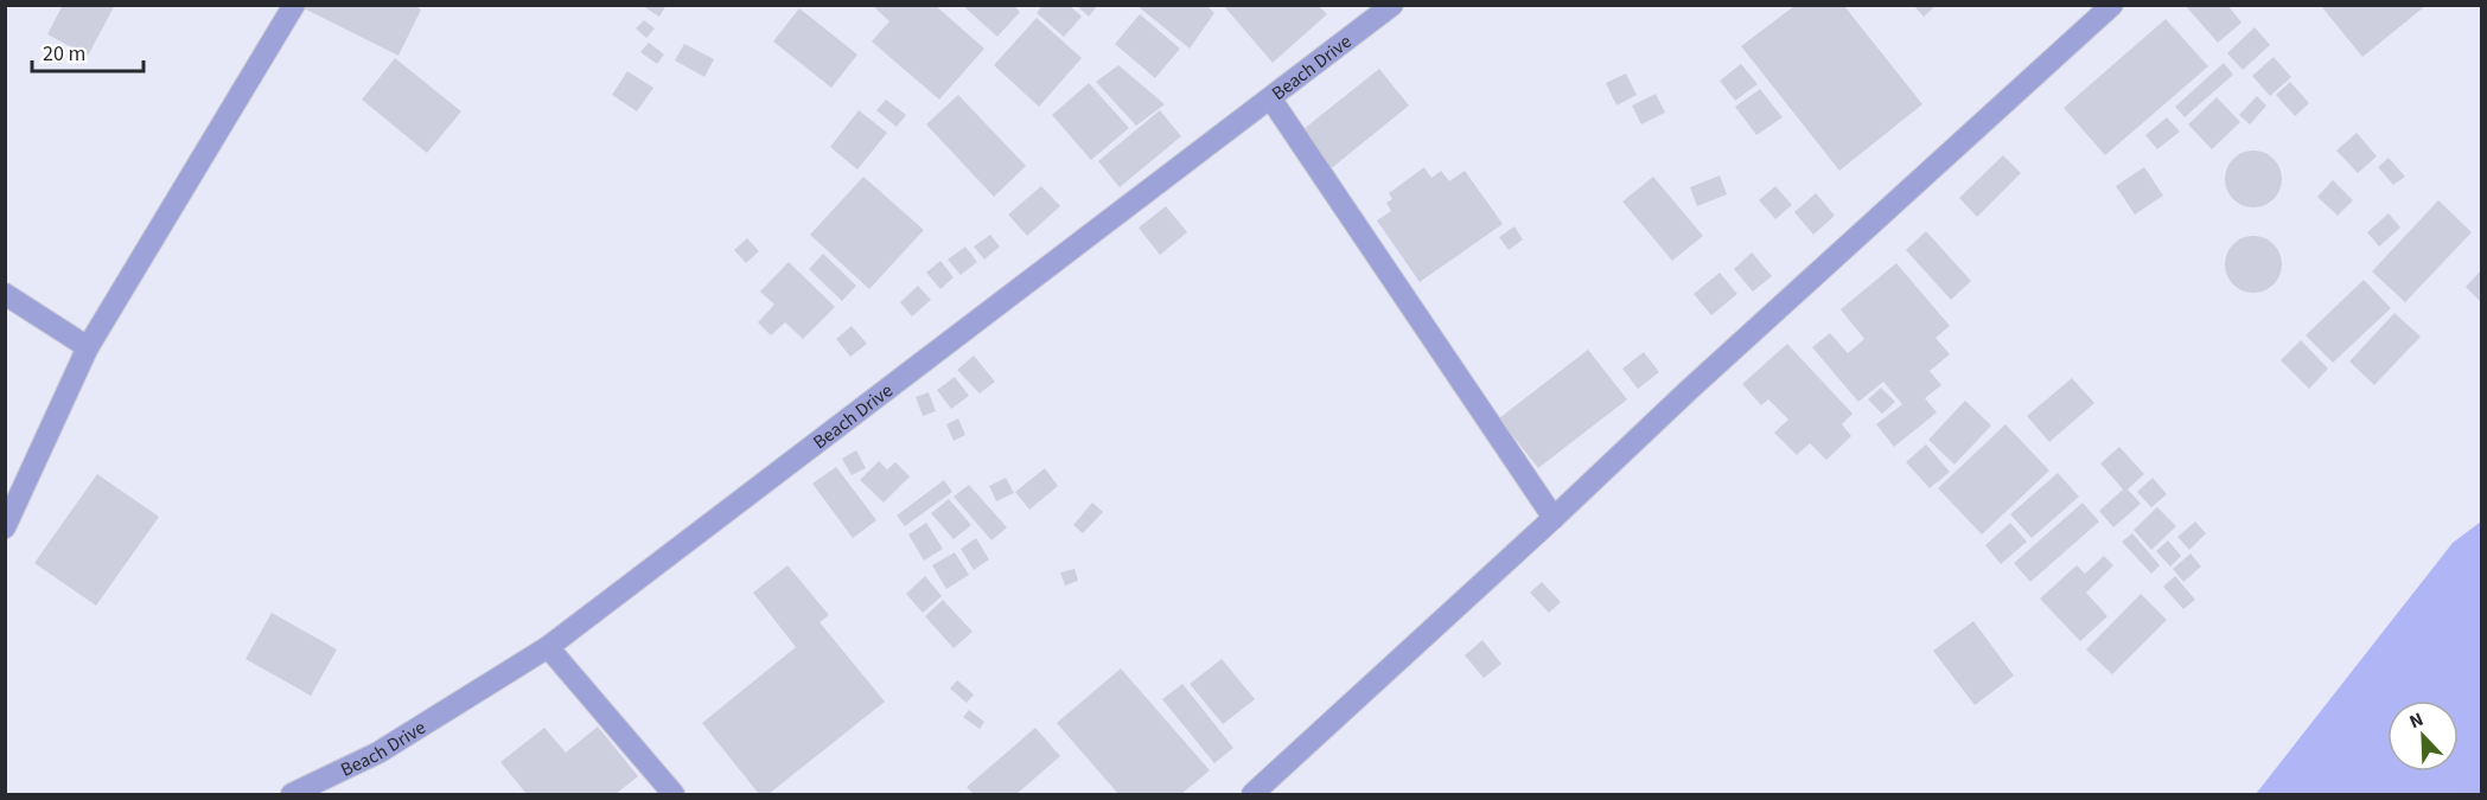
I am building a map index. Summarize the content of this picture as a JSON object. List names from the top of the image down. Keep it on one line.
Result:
{"streets":{"street":["Beach Drive"]},"scale_bar":"20 m","north":"top left"}
